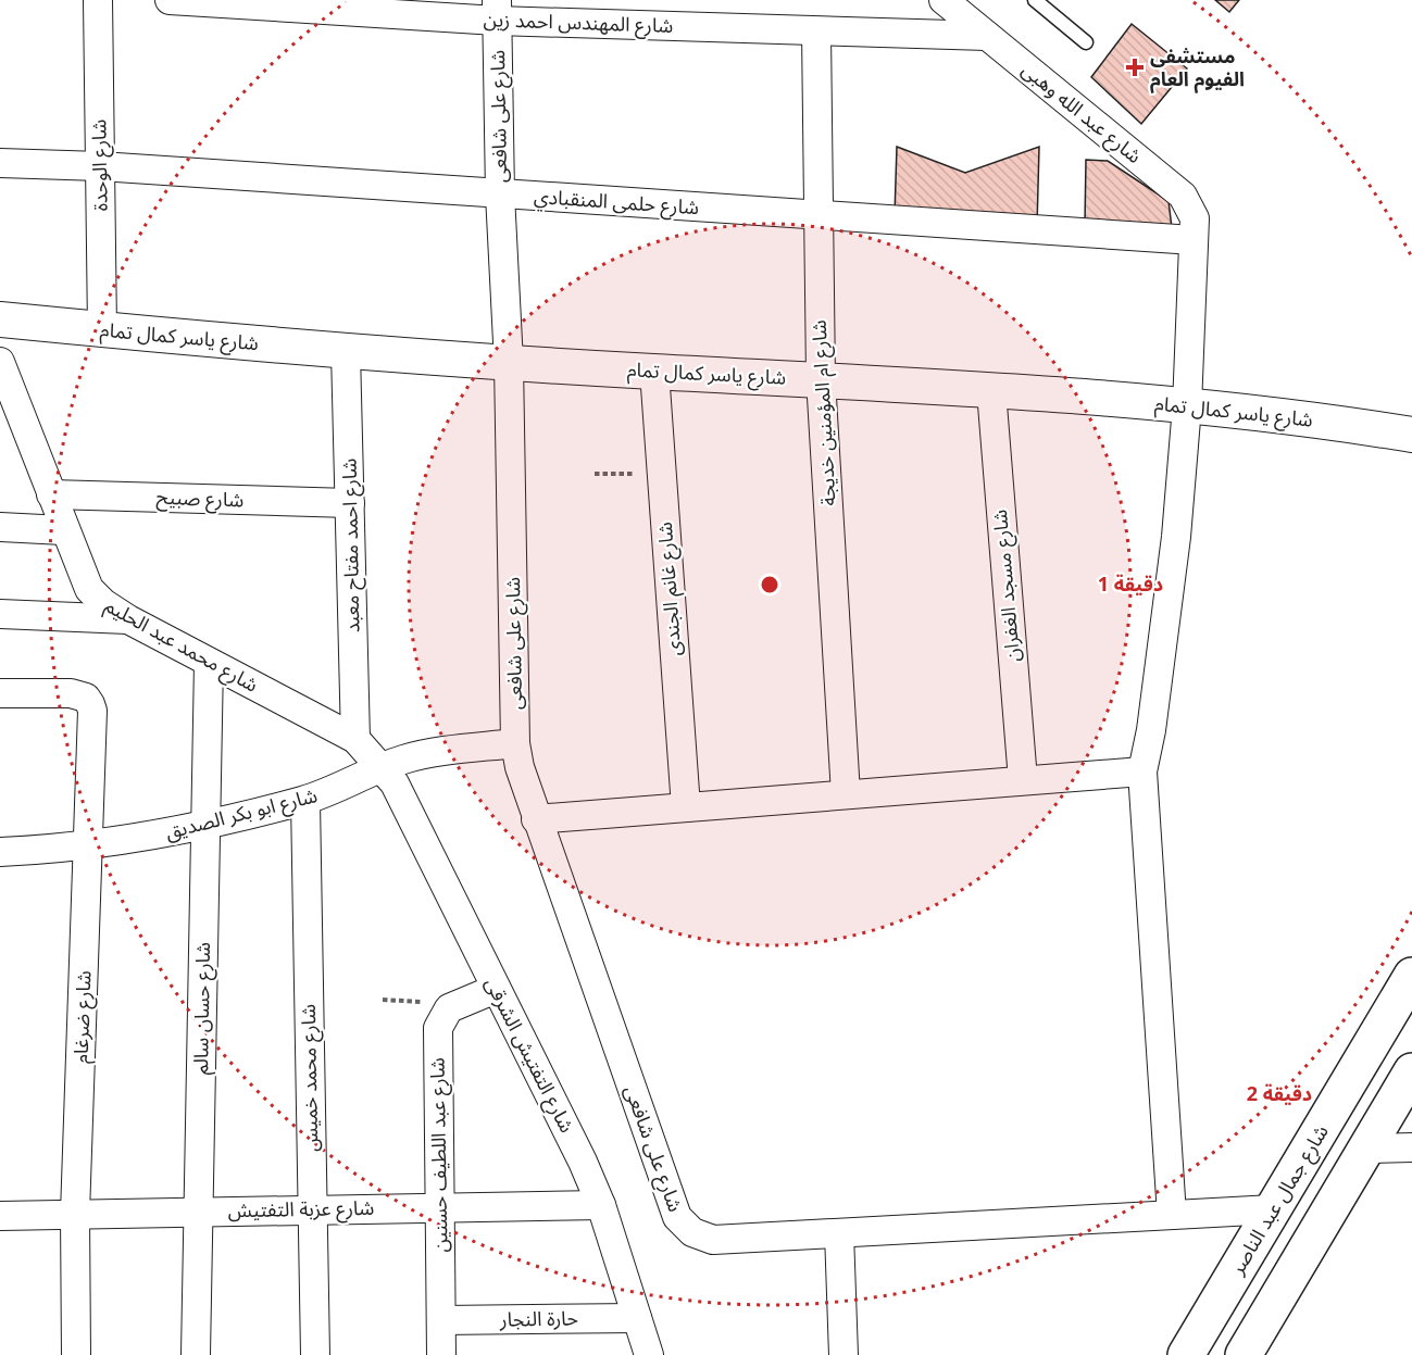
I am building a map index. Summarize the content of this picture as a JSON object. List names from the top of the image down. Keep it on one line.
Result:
{"streets":{"main road":["شارع جمال عبد الناصر"],"street":["شارع المهندس احمد زين","شارع عبد الله وهبى","شارع على شافعى","شارع الوحدة","شارع حلمى المنقبادي","شارع ياسر كمال تمام","شارع ام المؤمنين خديجة","شارع صبيح","شارع احمد مفتاح معبد","شارع مسجد الغفران","شارع غانم الجندى","شارع محمد عبد الحليم","شارع ابو بكر الصديق","شارع حسان سالم","شارع ضرغام","شارع التفتيش الشرقى","شارع محمد خميس","شارع عبد اللطيف حسنين","شارع عزبة التفتيش","حارة النجار"]},"crossings":[["شارع المهندس احمد زين","شارع عبد الله وهبى"],["شارع المهندس احمد زين","شارع على شافعى"],["شارع المهندس احمد زين","شارع ام المؤمنين خديجة"],["شارع عبد الله وهبى","شارع حلمى المنقبادي"],["شارع عبد الله وهبى","شارع ياسر كمال تمام"],["شارع على شافعى","شارع حلمى المنقبادي"],["شارع على شافعى","شارع ياسر كمال تمام"],["شارع على شافعى","شارع ابو بكر الصديق"],["شارع الوحدة","شارع حلمى المنقبادي"],["شارع الوحدة","شارع ياسر كمال تمام"],["شارع حلمى المنقبادي","شارع ام المؤمنين خديجة"],["شارع ياسر كمال تمام","شارع ام المؤمنين خديجة"],["شارع ياسر كمال تمام","شارع احمد مفتاح معبد"],["شارع ياسر كمال تمام","شارع مسجد الغفران"],["شارع ياسر كمال تمام","شارع غانم الجندى"],["شارع صبيح","شارع احمد مفتاح معبد"],["شارع صبيح","شارع محمد عبد الحليم"],["شارع احمد مفتاح معبد","شارع محمد عبد الحليم"],["شارع محمد عبد الحليم","شارع ابو بكر الصديق"],["شارع محمد عبد الحليم","شارع حسان سالم"],["شارع محمد عبد الحليم","شارع التفتيش الشرقى"],["شارع ابو بكر الصديق","شارع حسان سالم"],["شارع ابو بكر الصديق","شارع ضرغام"],["شارع ابو بكر الصديق","شارع التفتيش الشرقى"],["شارع ابو بكر الصديق","شارع محمد خميس"],["شارع حسان سالم","شارع عزبة التفتيش"],["شارع ضرغام","شارع عزبة التفتيش"],["شارع التفتيش الشرقى","شارع عبد اللطيف حسنين"],["شارع التفتيش الشرقى","شارع عزبة التفتيش"],["شارع التفتيش الشرقى","حارة النجار"],["شارع محمد خميس","شارع عزبة التفتيش"],["شارع عبد اللطيف حسنين","شارع عزبة التفتيش"],["شارع عبد اللطيف حسنين","حارة النجار"]],"places":{"health":["مستشفى الفيوم العام"]},"rings":["1 دقيقة","2 دقيقة"]}
